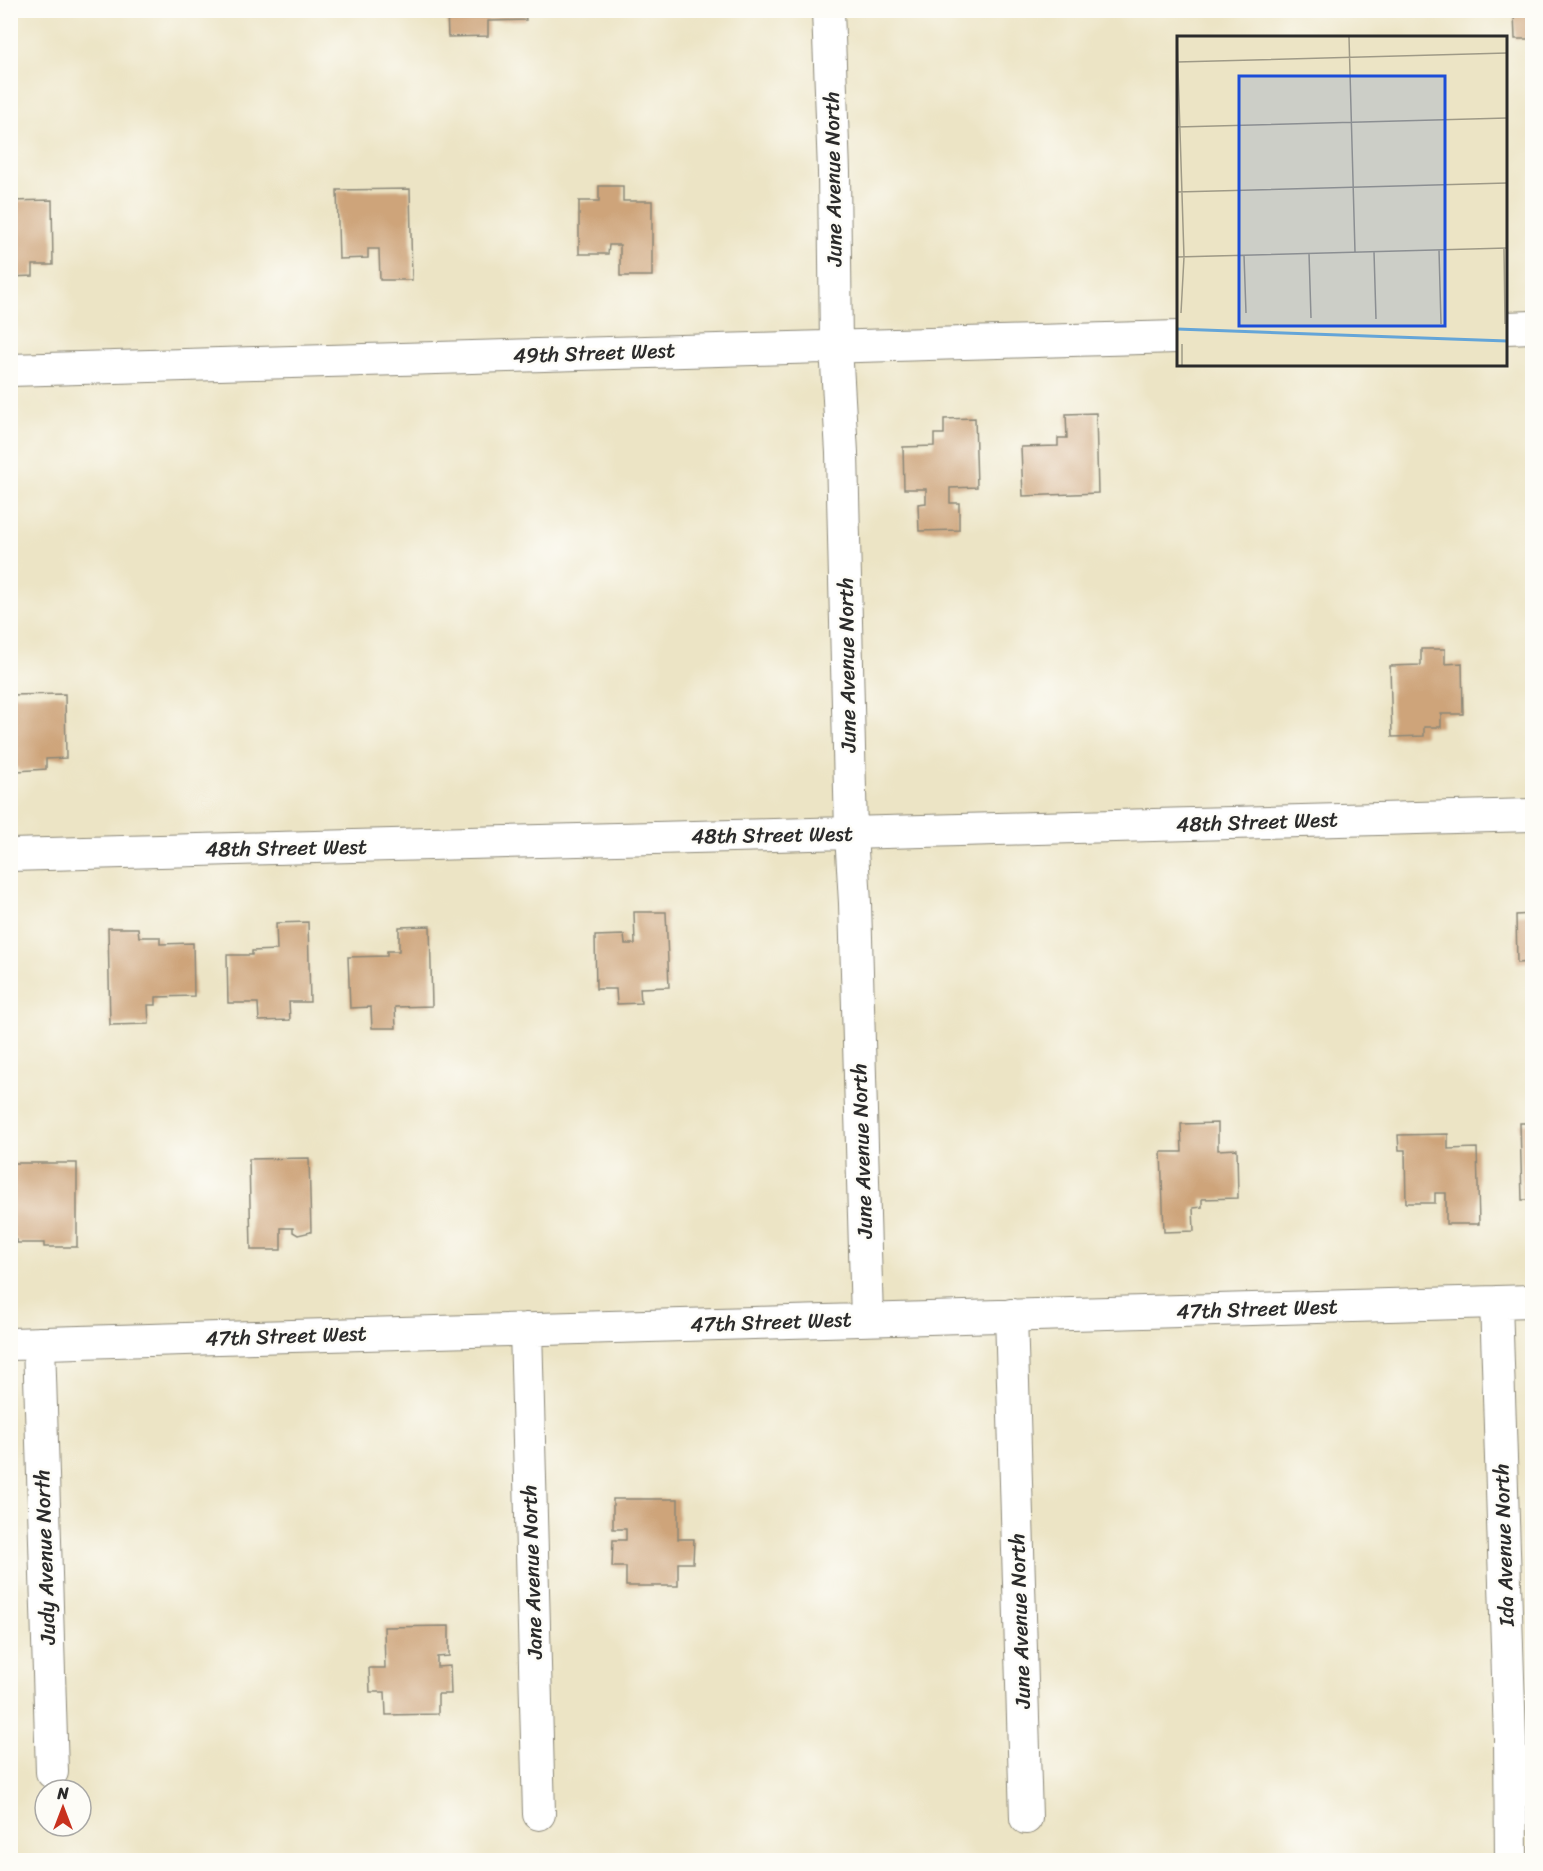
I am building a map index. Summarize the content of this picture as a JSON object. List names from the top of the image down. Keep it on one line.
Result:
{"streets":{"street":["June Avenue North","49th Street West","48th Street West","47th Street West","Ida Avenue North","Judy Avenue North","Jane Avenue North"]},"crossings":[["June Avenue North","49th Street West"],["June Avenue North","48th Street West"],["June Avenue North","47th Street West"],["47th Street West","Ida Avenue North"],["47th Street West","Judy Avenue North"],["47th Street West","Jane Avenue North"]],"north":"top"}
